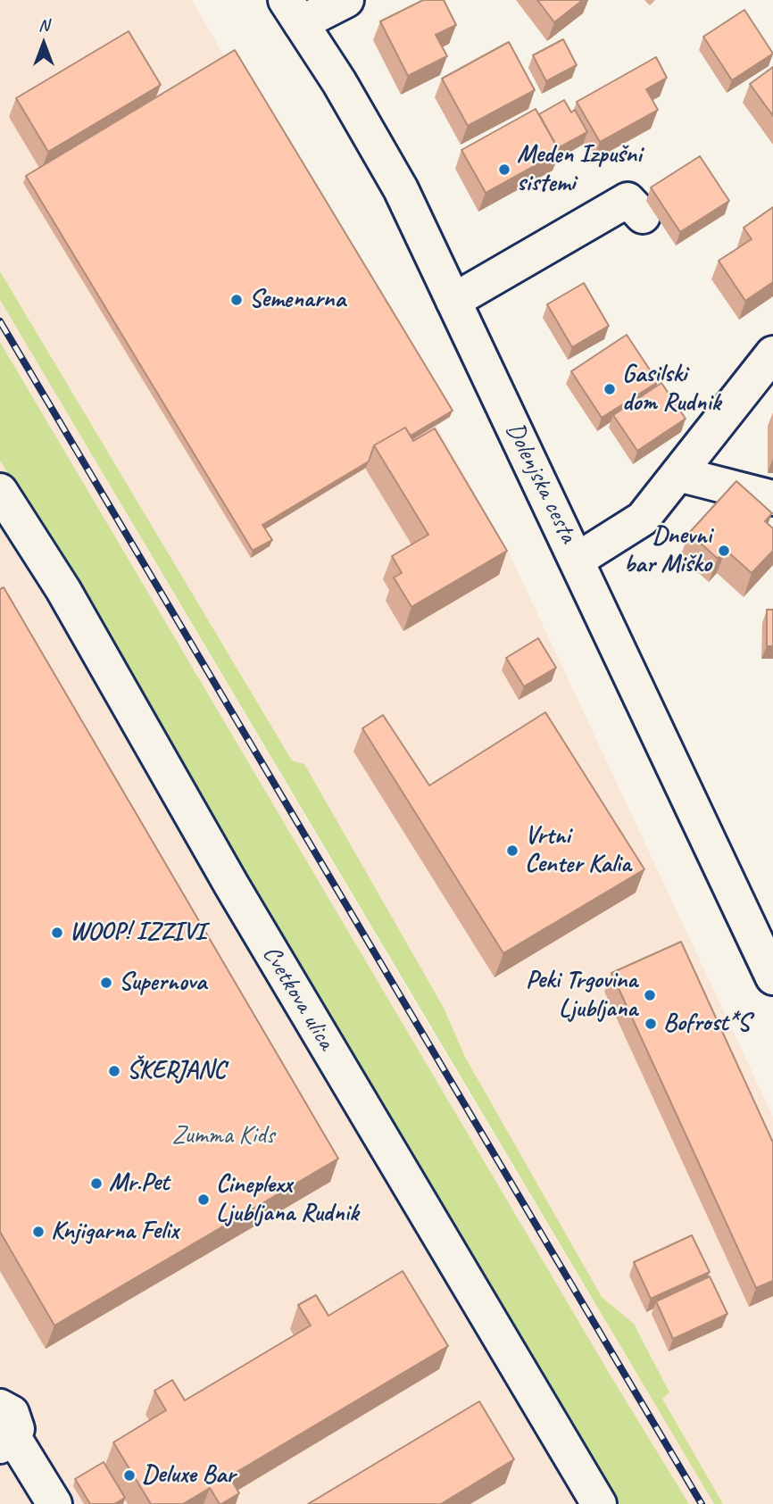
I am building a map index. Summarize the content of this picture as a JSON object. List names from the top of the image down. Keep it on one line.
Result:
{"streets":{"street":["Dolenjska cesta","Cvetkova ulica"]},"parks":["Zumma Kids"],"places":["Meden Izpušni sistemi","Semenarna","Gasilski dom Rudnik","Dnevni bar Miško","Vrtni Center Kalia","WOOP! IZZIVI","Supernova","Peki Trgovina Ljubljana","Bofrost*S","ŠKERJANC","Mr.Pet","Cineplexx Ljubljana Rudnik","Knjigarna Felix","Deluxe Bar"],"north":"top"}
